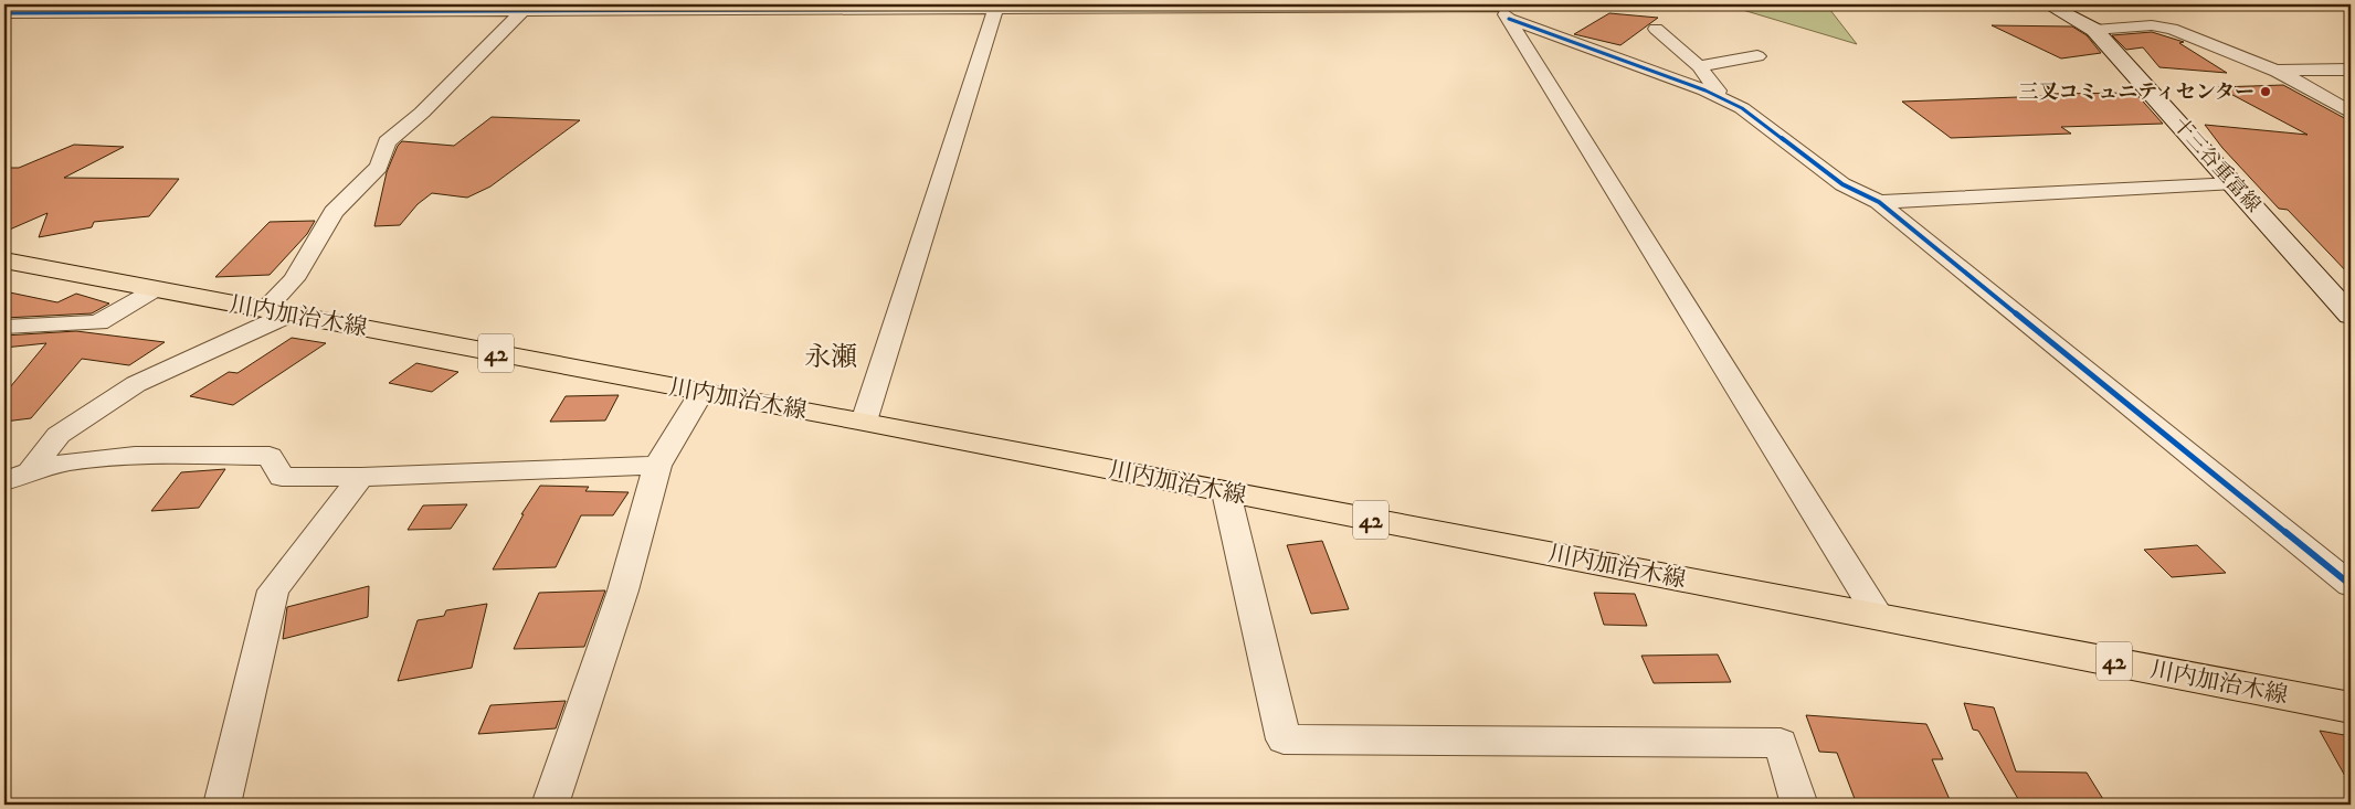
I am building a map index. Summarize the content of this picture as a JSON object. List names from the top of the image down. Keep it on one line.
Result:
{"streets":{"main road":["十三谷重富線","川内加治木線","42"]},"districts":["永瀬"],"places":["三叉コミュニティセンター"]}
